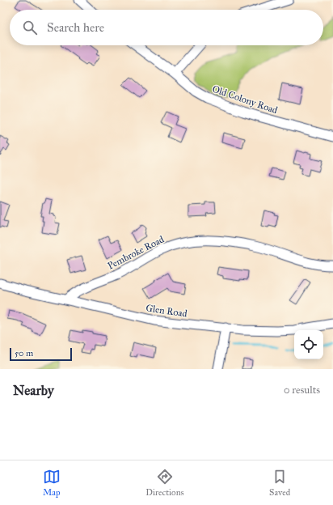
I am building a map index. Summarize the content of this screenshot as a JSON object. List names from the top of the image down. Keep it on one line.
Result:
{"streets":{"street":["Old Colony Road","Pembroke Road","Glen Road"]},"crossings":[["Pembroke Road","Glen Road"]],"scale_bar":"50 m","page":{"search":"Search here","scale":"50 m","heading":["Nearby","0 results"],"nav":["Map","Directions","Saved"]}}
